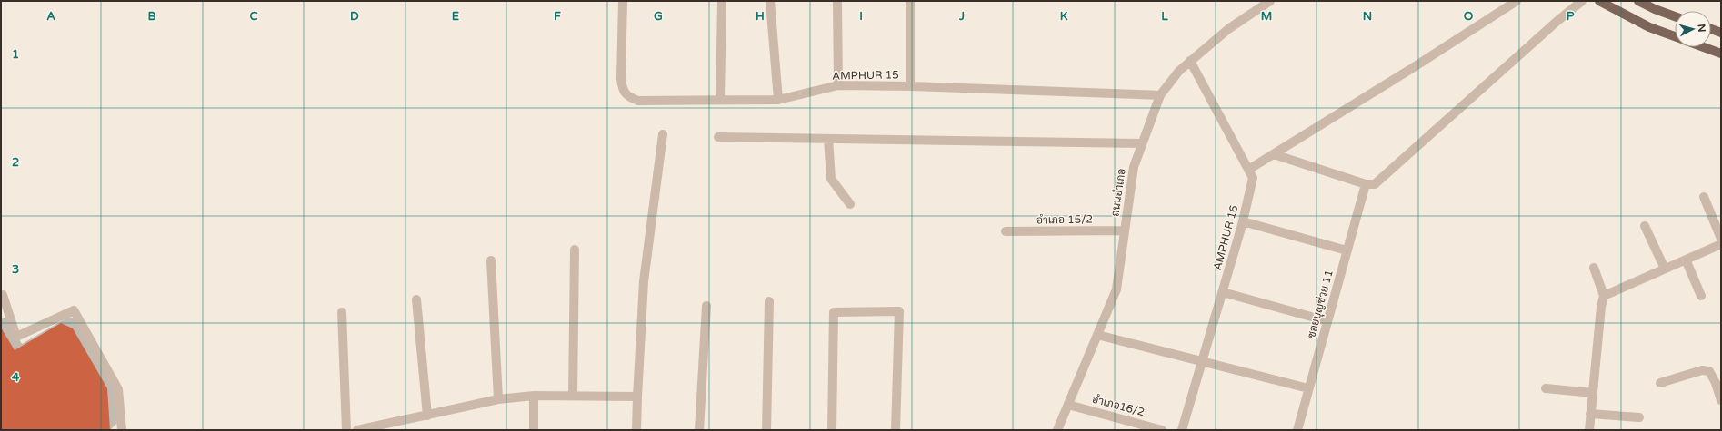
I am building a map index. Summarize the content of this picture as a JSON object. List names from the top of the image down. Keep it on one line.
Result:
{"streets":{"street":["AMPHUR 15","ถนนอำเภอ","อำเภอ 15/2","AMPHUR 16","ซอยบุญช่วย 11","อำเภอ16/2"]},"crossings":[["AMPHUR 15","ถนนอำเภอ"],["ถนนอำเภอ","อำเภอ 15/2"],["ถนนอำเภอ","AMPHUR 16"],["ถนนอำเภอ","อำเภอ16/2"]],"north":"right","grid":{"columns":["A","B","C","D","E","F","G","H","I","J","K","L","M","N","O","P"],"rows":["1","2","3","4"]}}
